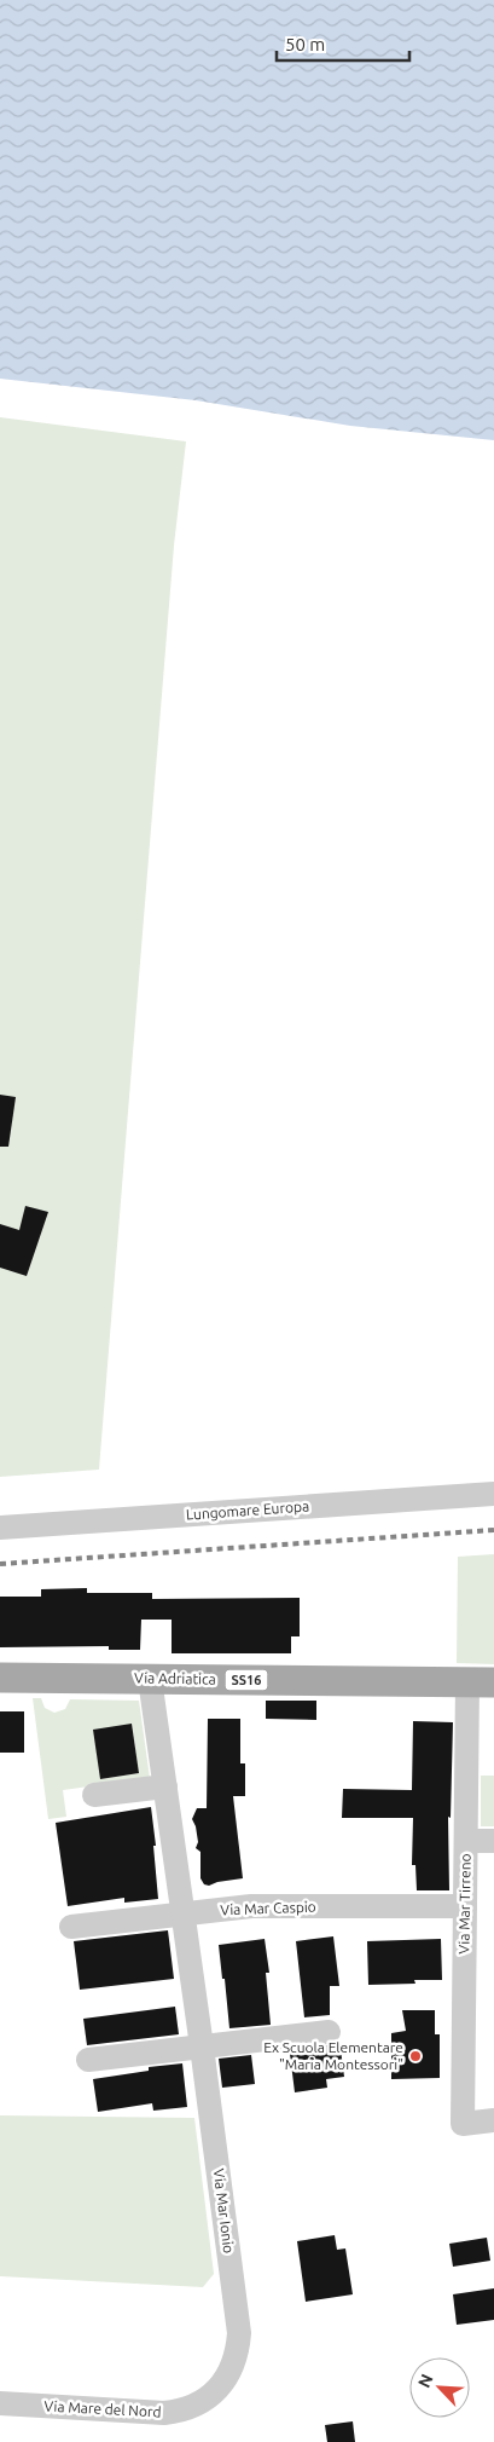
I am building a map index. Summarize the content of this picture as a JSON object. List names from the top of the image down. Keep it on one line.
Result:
{"streets":{"main road":["Via Adriatica","SS16"],"street":["Lungomare Europa","Via Mar Tirreno","Via Mar Caspio","Via Mar Ionio","Via Mare del Nord"]},"crossings":[["Via Adriatica","Via Mar Tirreno"],["Via Adriatica","Via Mar Ionio"],["Via Mar Tirreno","Via Mar Caspio"],["Via Mar Caspio","Via Mar Ionio"],["Via Mar Ionio","Via Mare del Nord"]],"places":["Ex Scuola Elementare \"Maria Montessori\""],"scale_bar":"50 m","north":"top left"}
